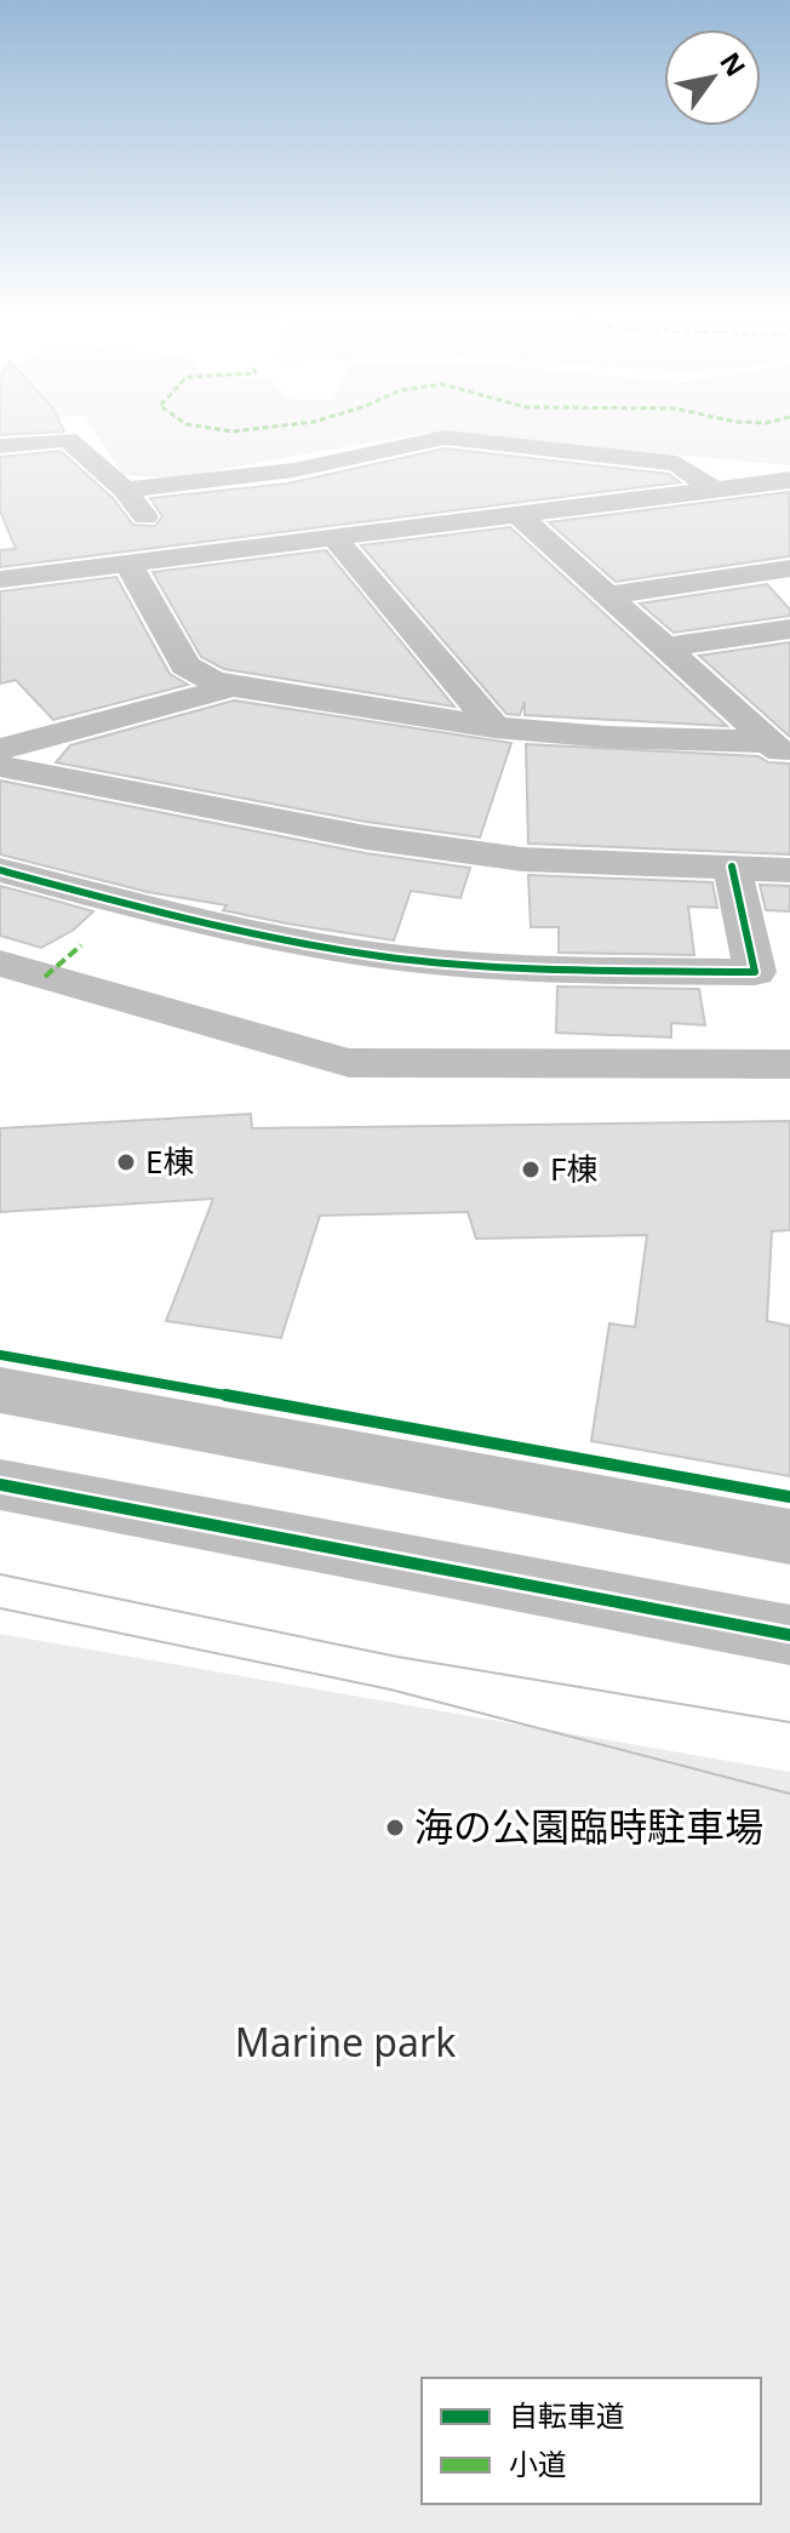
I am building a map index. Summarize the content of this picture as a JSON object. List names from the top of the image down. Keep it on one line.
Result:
{"parks":["Marine park"],"places":["E棟","F棟","海の公園臨時駐車場"],"legend":["自転車道","小道"],"north":"top right"}
